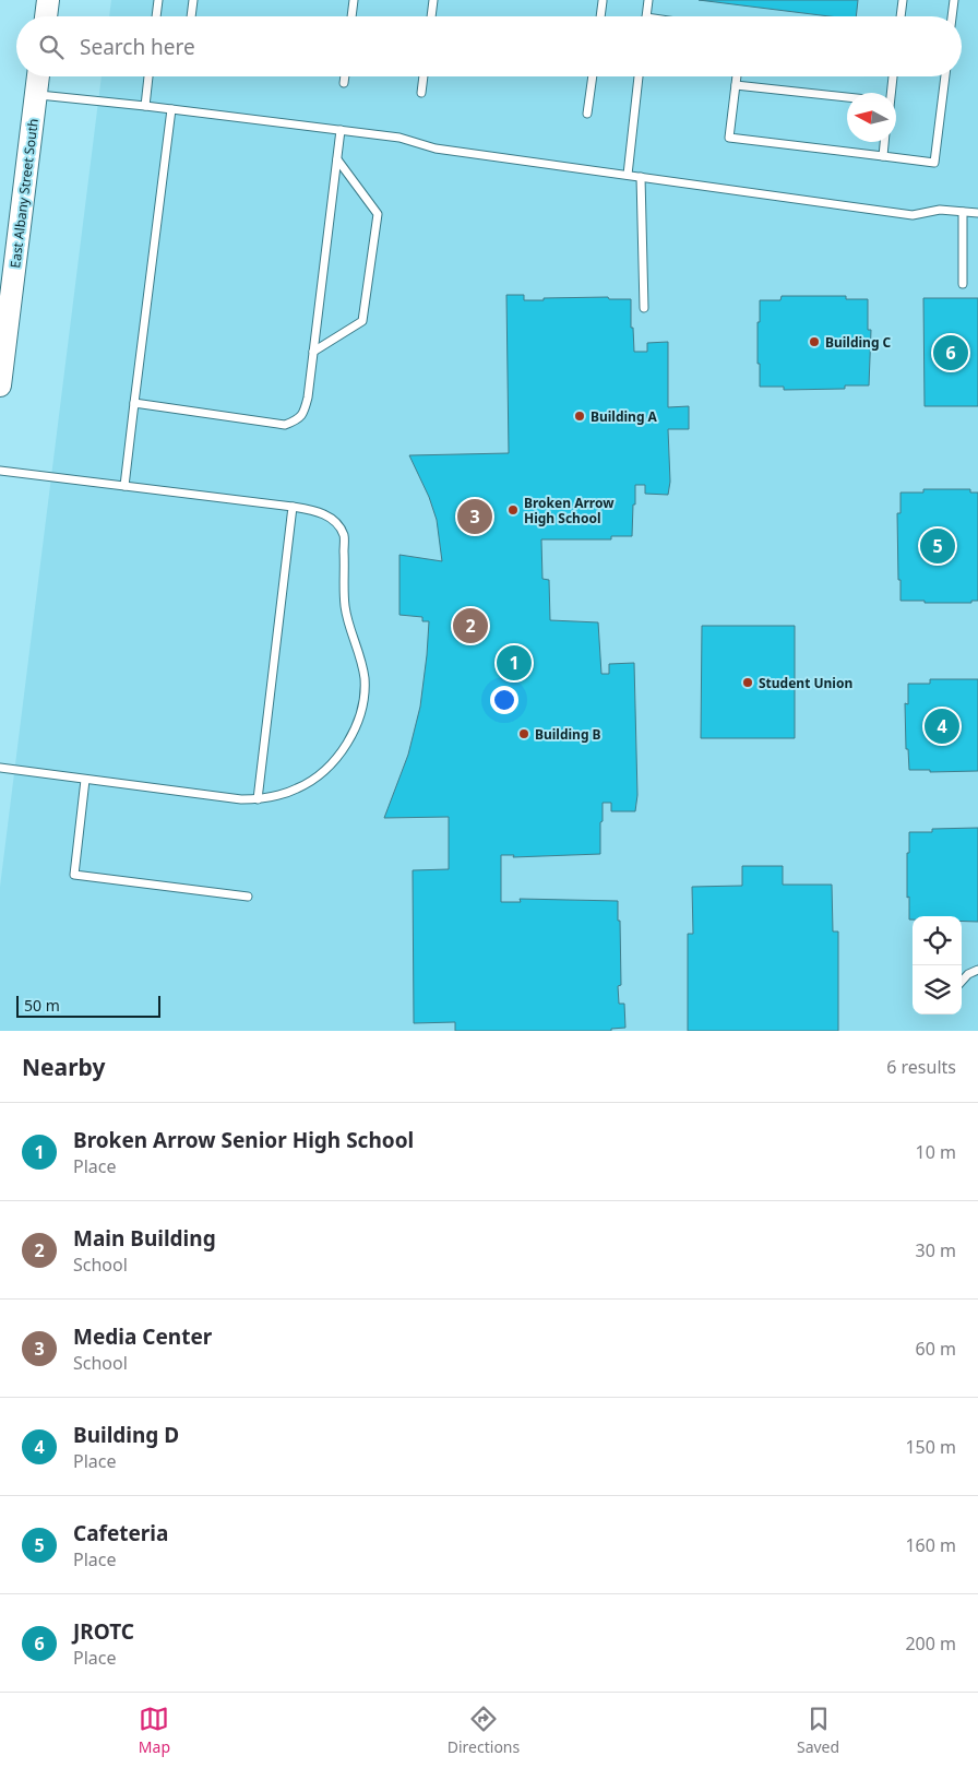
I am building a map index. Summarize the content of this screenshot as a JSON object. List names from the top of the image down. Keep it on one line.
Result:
{"streets":{"street":["East Albany Street South"]},"places":["Building C","Building A","Broken Arrow High School","Student Union","Building B"],"scale_bar":"50 m","north":"left","page":{"search":"Search here","pins":["6","3","5","2","1","4"],"scale":"50 m","heading":["Nearby","6 results"],"list":[{"mark":"1","name":"Broken Arrow Senior High School","note":"Place","value":"10 m"},{"mark":"2","name":"Main Building","note":"School","value":"30 m"},{"mark":"3","name":"Media Center","note":"School","value":"60 m"},{"mark":"4","name":"Building D","note":"Place","value":"150 m"},{"mark":"5","name":"Cafeteria","note":"Place","value":"160 m"},{"mark":"6","name":"JROTC","note":"Place","value":"200 m"}],"nav":["Map","Directions","Saved"]}}
